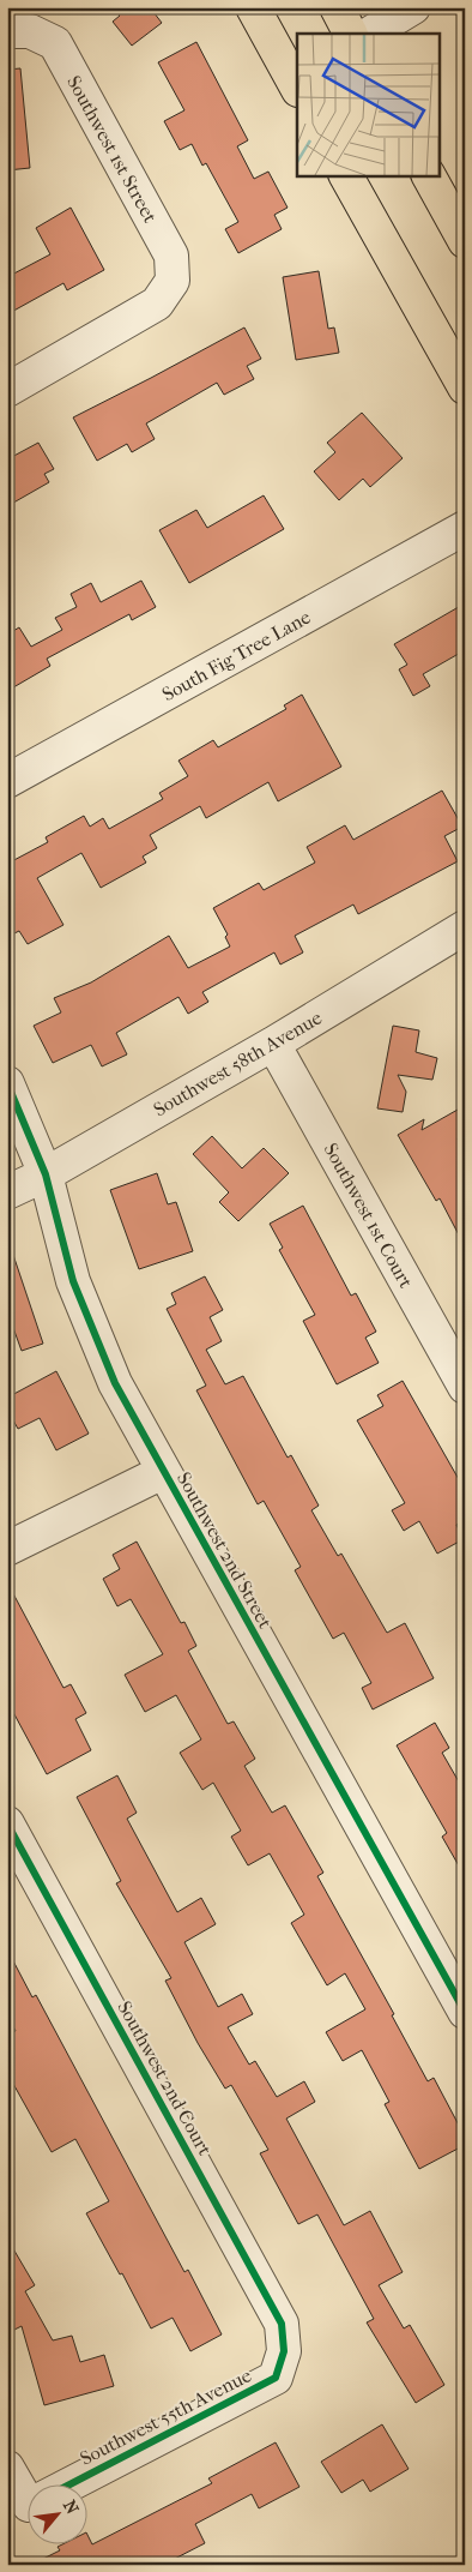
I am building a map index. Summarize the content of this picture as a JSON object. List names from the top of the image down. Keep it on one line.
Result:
{"streets":{"street":["Southwest 1st Street","South Fig Tree Lane","Southwest 58th Avenue","Southwest 1st Court","Southwest 2nd Street","Southwest 2nd Court","Southwest 55th Avenue"]},"crossings":[["Southwest 58th Avenue","Southwest 1st Court"],["Southwest 58th Avenue","Southwest 2nd Street"],["Southwest 2nd Court","Southwest 55th Avenue"]],"north":"top right"}
